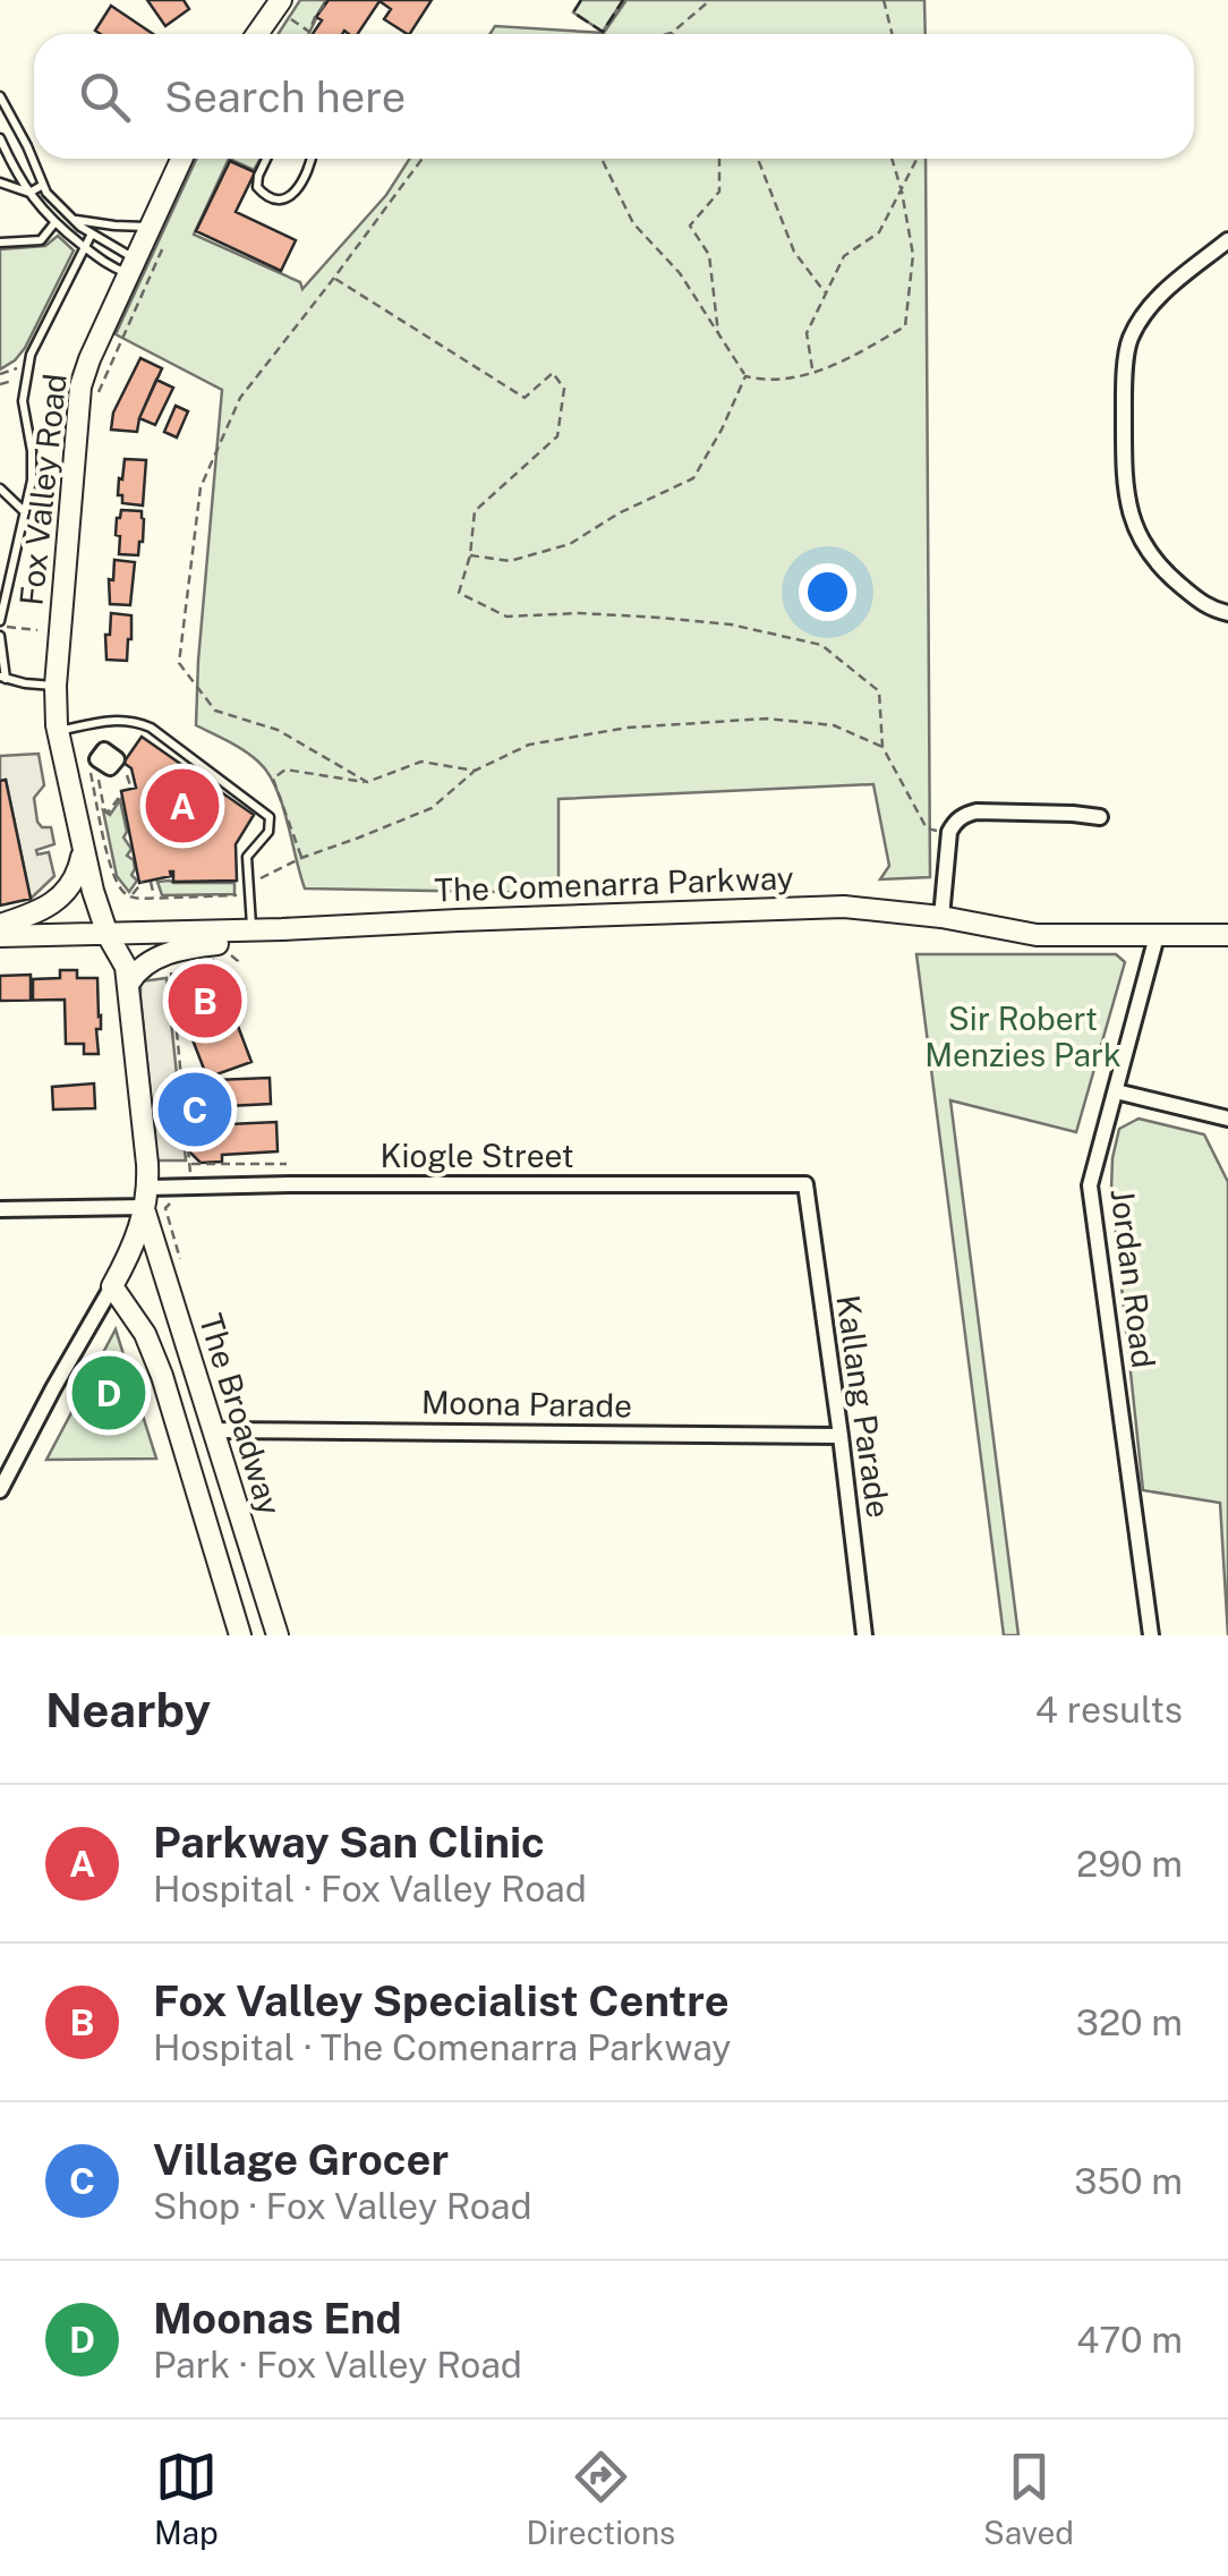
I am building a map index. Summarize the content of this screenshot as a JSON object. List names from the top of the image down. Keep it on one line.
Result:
{"streets":{"main road":["Fox Valley Road","The Comenarra Parkway","The Broadway"],"street":["Kiogle Street","Jordan Road","Moona Parade","Kallang Parade"]},"crossings":[["Fox Valley Road","The Comenarra Parkway"],["Fox Valley Road","Kiogle Street"],["Fox Valley Road","The Broadway"],["The Comenarra Parkway","Jordan Road"],["Kiogle Street","Kallang Parade"],["Kiogle Street","The Broadway"],["Moona Parade","Kallang Parade"],["Moona Parade","The Broadway"]],"parks":["Sir Robert Menzies Park"],"page":{"search":"Search here","pins":["A","B","C","D"],"heading":["Nearby","4 results"],"list":[{"mark":"A","name":"Parkway San Clinic","note":"Hospital · Fox Valley Road","value":"290 m"},{"mark":"B","name":"Fox Valley Specialist Centre","note":"Hospital · The Comenarra Parkway","value":"320 m"},{"mark":"C","name":"Village Grocer","note":"Shop · Fox Valley Road","value":"350 m"},{"mark":"D","name":"Moonas End","note":"Park · Fox Valley Road","value":"470 m"}],"nav":["Map","Directions","Saved"]}}
